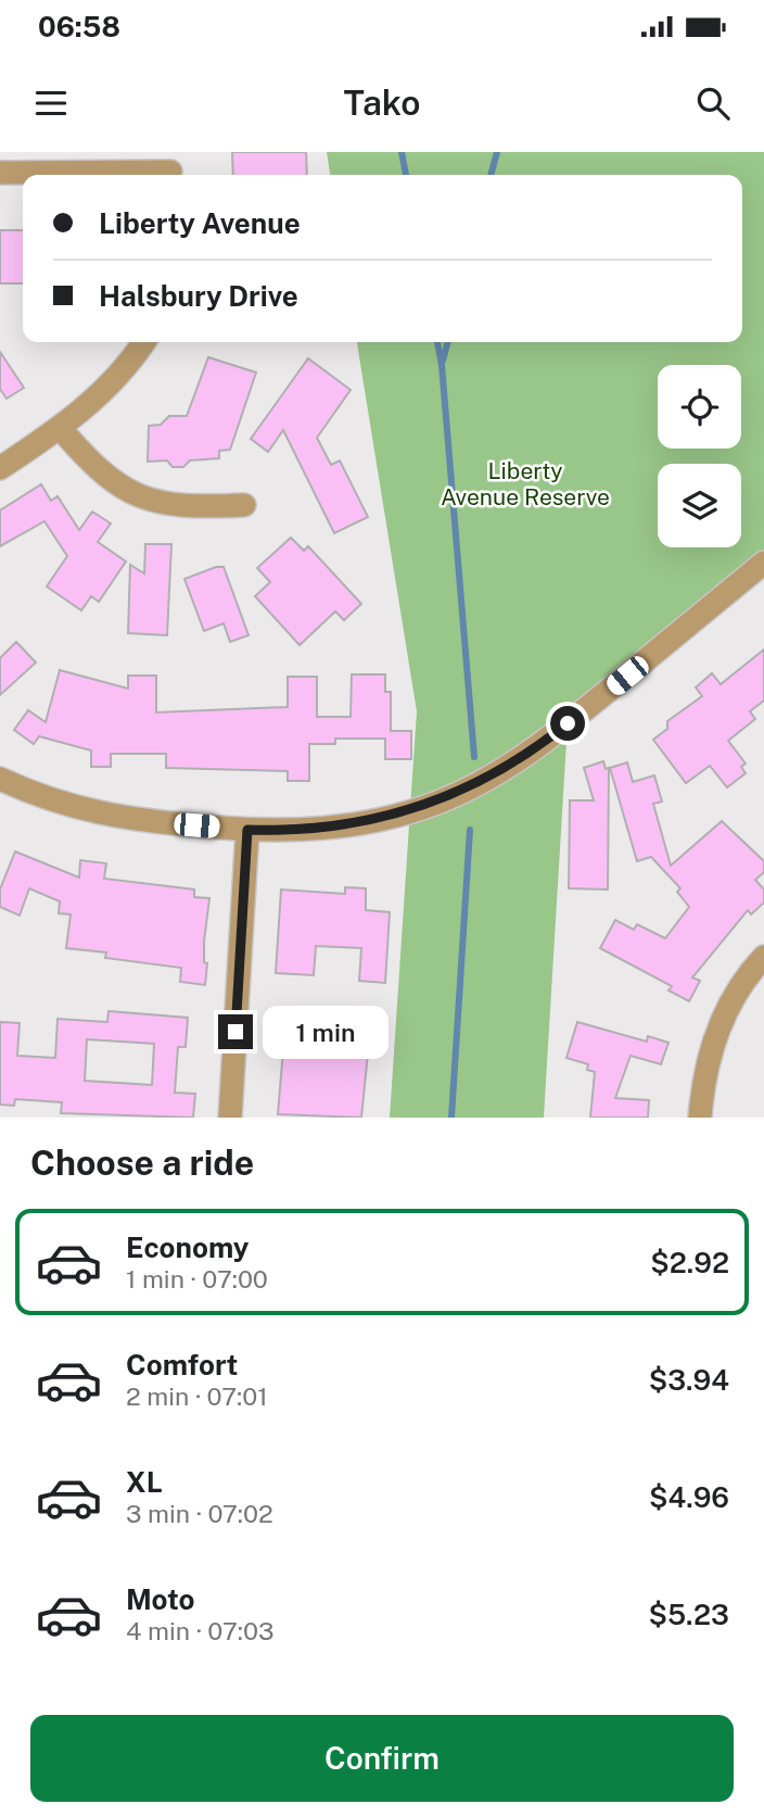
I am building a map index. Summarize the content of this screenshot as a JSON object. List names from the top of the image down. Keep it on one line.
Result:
{"parks":["Liberty Avenue Reserve"],"page":{"status":"06:58","header":"Tako","banner":["Liberty Avenue","Halsbury Drive"],"bubble":"1 min","heading":"Choose a ride","list":[{"name":"Economy","note":"1 min · 07:00","value":"$2.92"},{"name":"Comfort","note":"2 min · 07:01","value":"$3.94"},{"name":"XL","note":"3 min · 07:02","value":"$4.96"},{"name":"Moto","note":"4 min · 07:03","value":"$5.23"}],"buttons":"Confirm"}}
